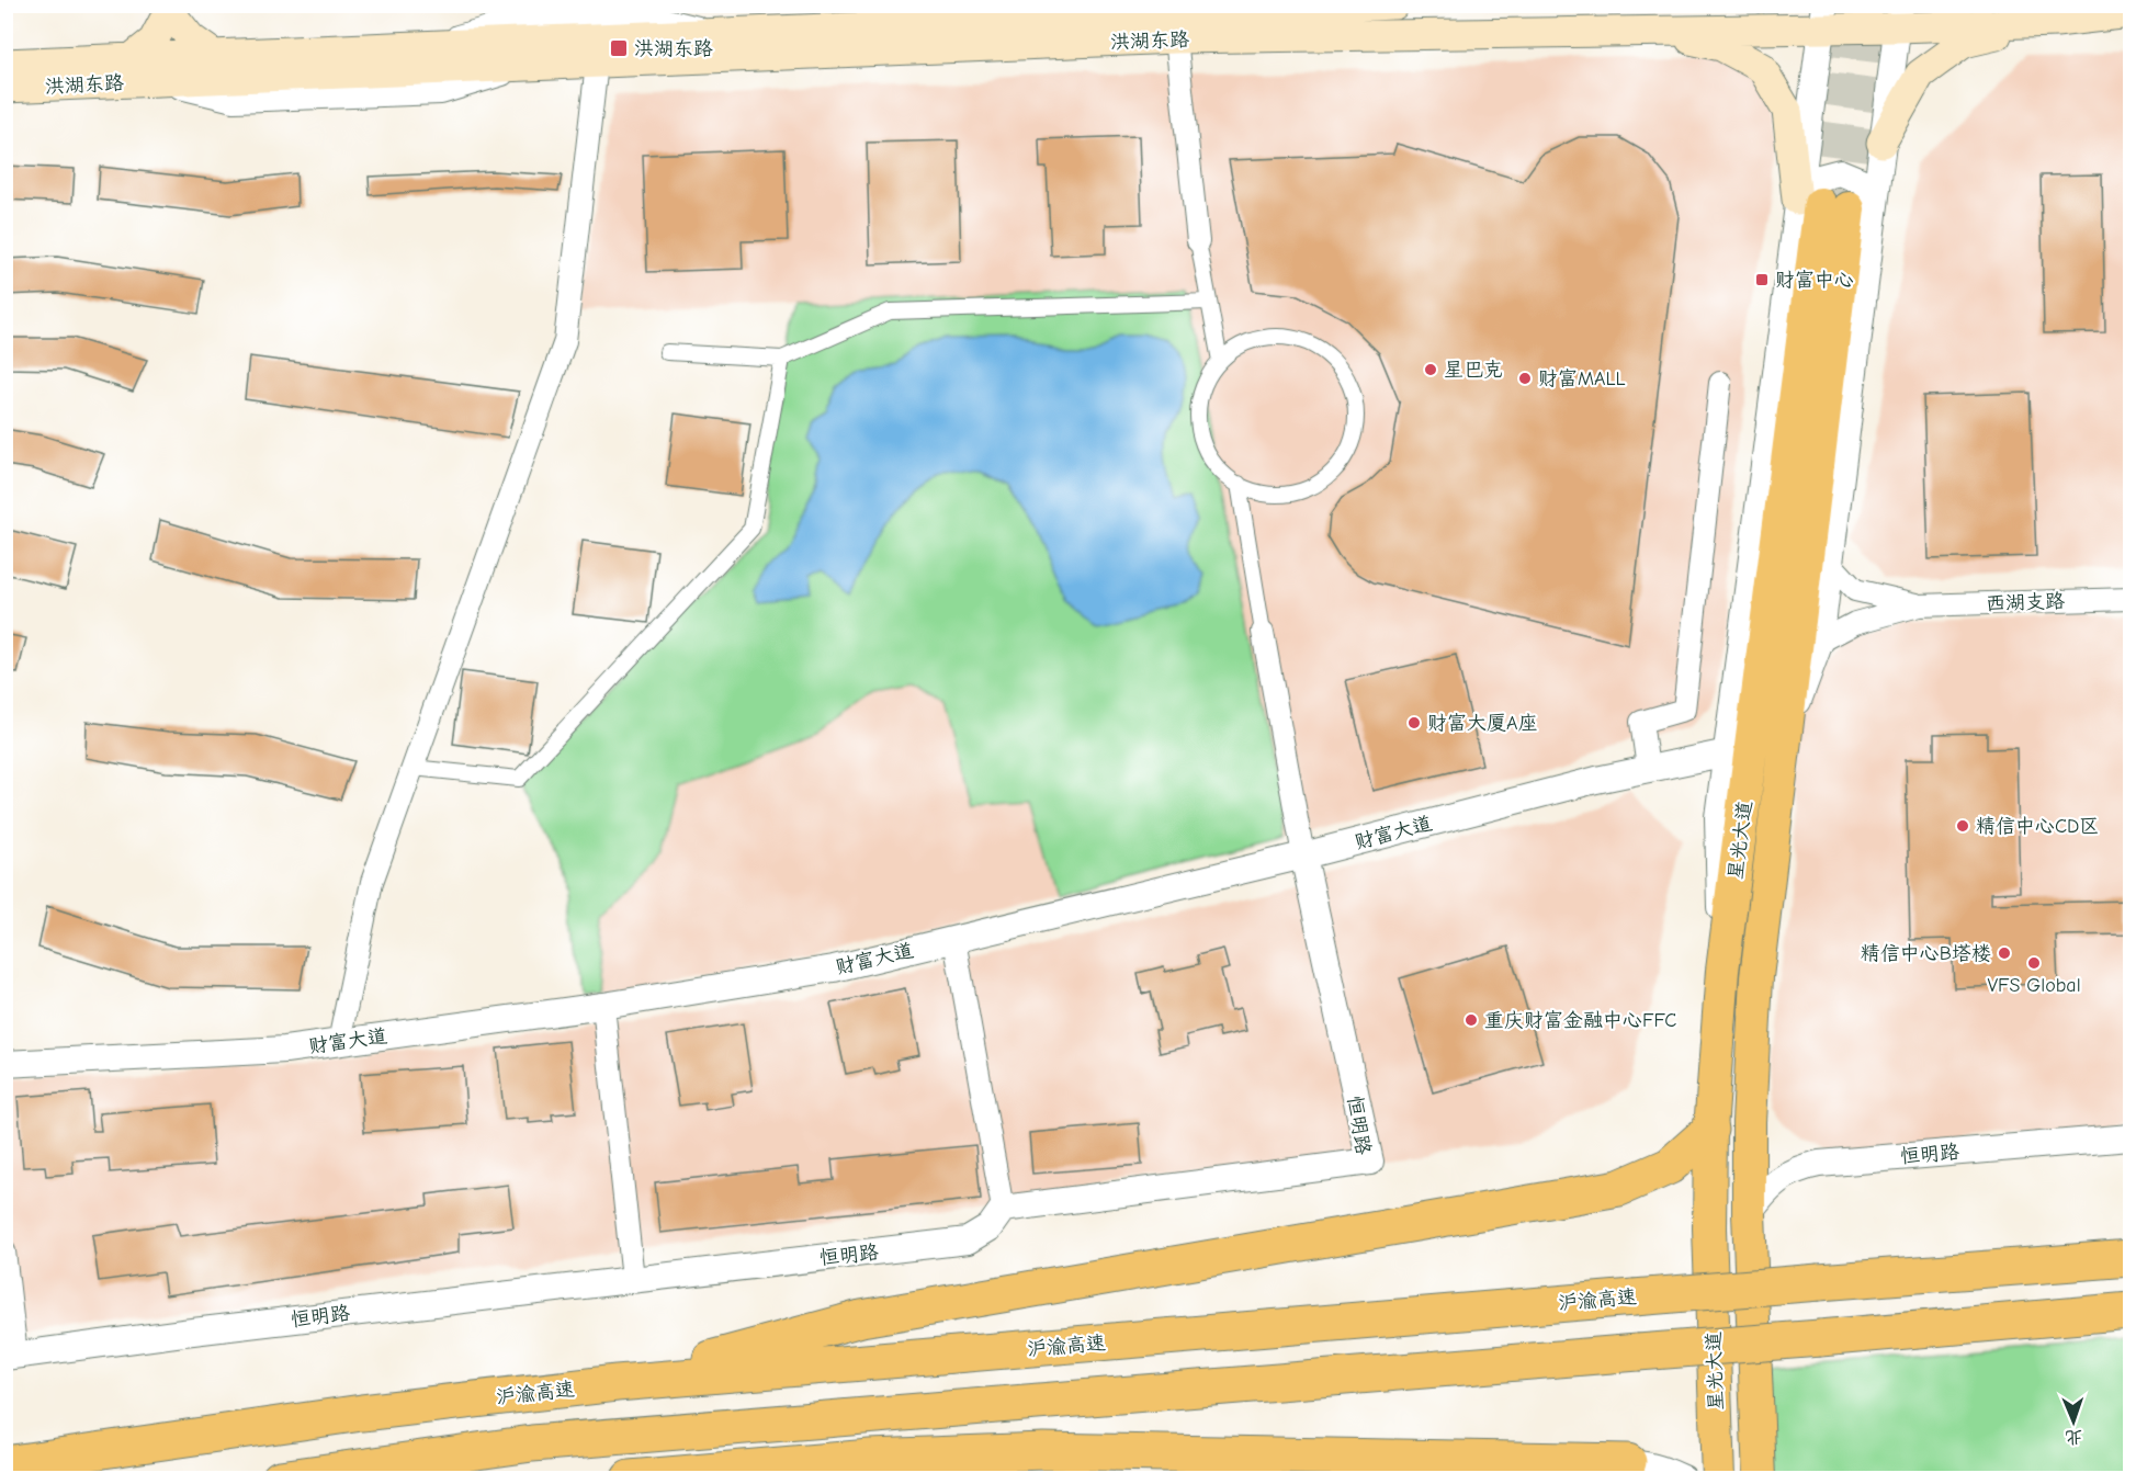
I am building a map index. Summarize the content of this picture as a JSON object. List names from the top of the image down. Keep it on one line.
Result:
{"streets":{"highway":["沪渝高速"],"main road":["洪湖东路","星光大道"],"street":["西湖支路","财富大道","恒明路"]},"crossings":[["财富大道","恒明路"],["星光大道","恒明路"]],"places":{"transit":["洪湖东路","财富中心"],"other":["星巴克","财富MALL","财富大厦A座","精信中心CD区","精信中心B塔楼","VFS Global","重庆财富金融中心FFC"]},"north":"bottom"}
